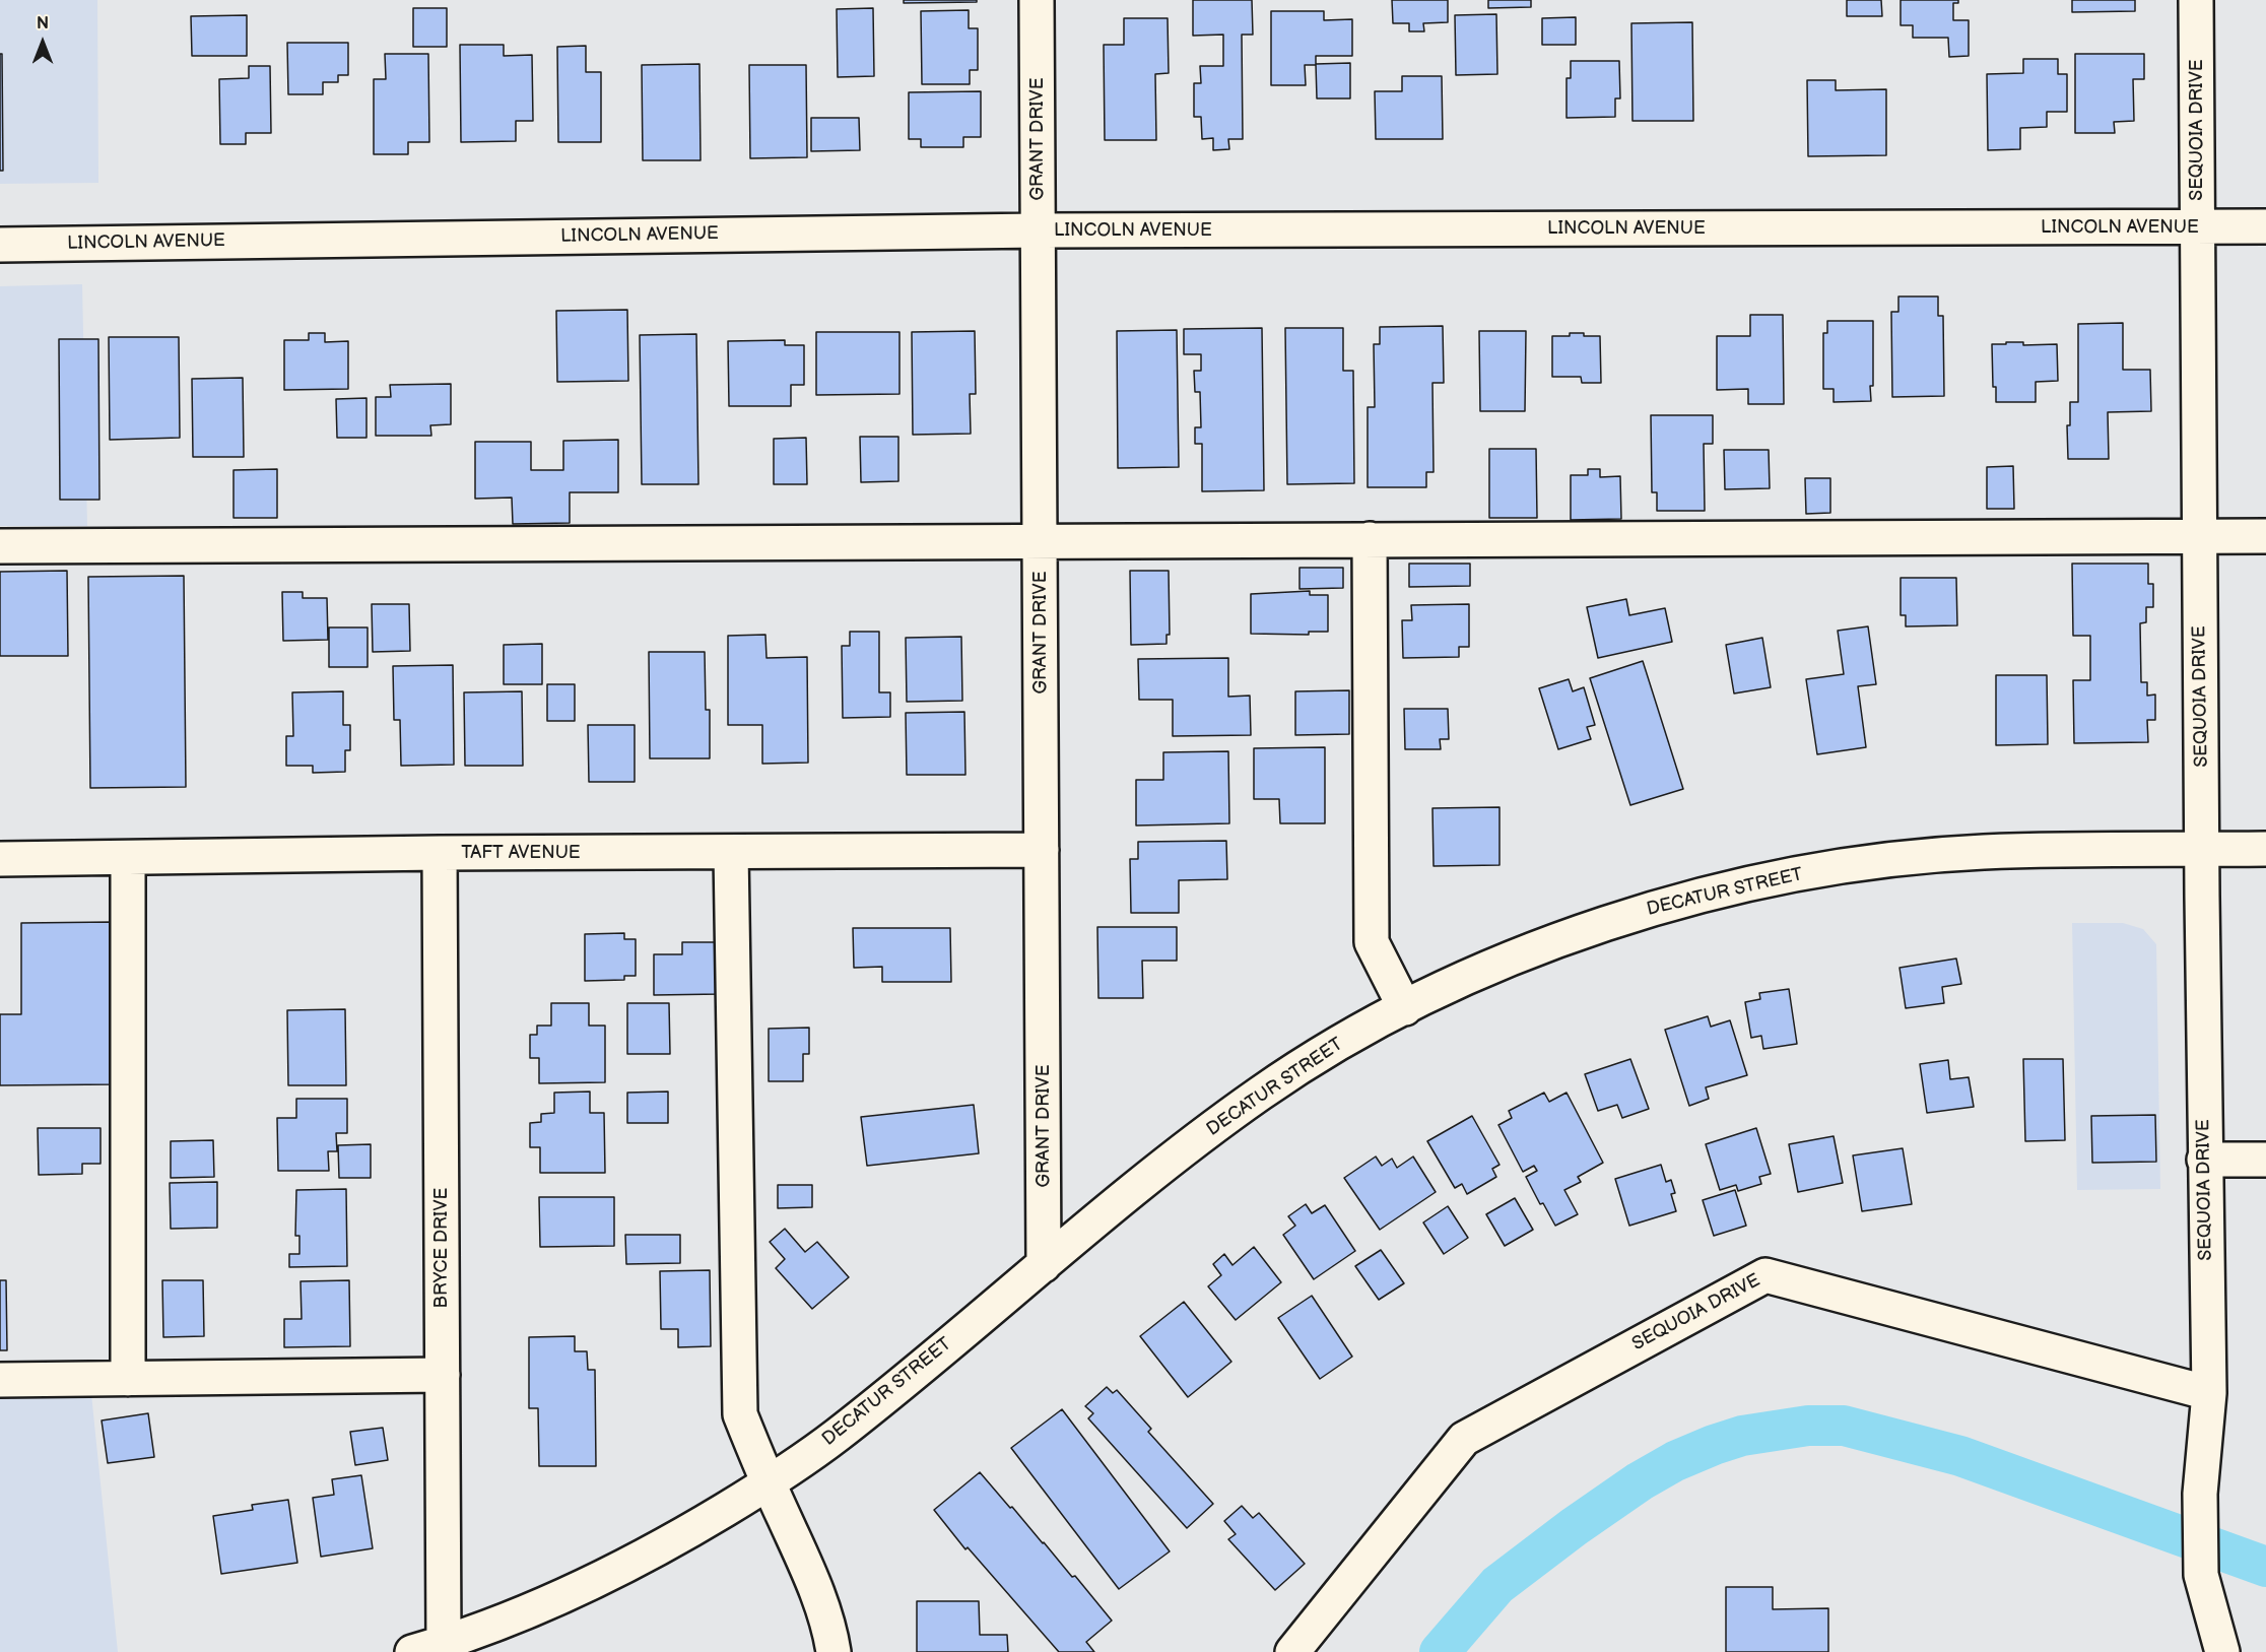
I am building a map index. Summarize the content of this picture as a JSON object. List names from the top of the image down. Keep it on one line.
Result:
{"streets":{"street":["SEQUOIA DRIVE","GRANT DRIVE","LINCOLN AVENUE","TAFT AVENUE","DECATUR STREET","BRYCE DRIVE"]},"crossings":[["SEQUOIA DRIVE","LINCOLN AVENUE"],["SEQUOIA DRIVE","DECATUR STREET"],["GRANT DRIVE","LINCOLN AVENUE"],["GRANT DRIVE","TAFT AVENUE"],["GRANT DRIVE","DECATUR STREET"],["TAFT AVENUE","BRYCE DRIVE"],["DECATUR STREET","BRYCE DRIVE"]],"north":"top"}
